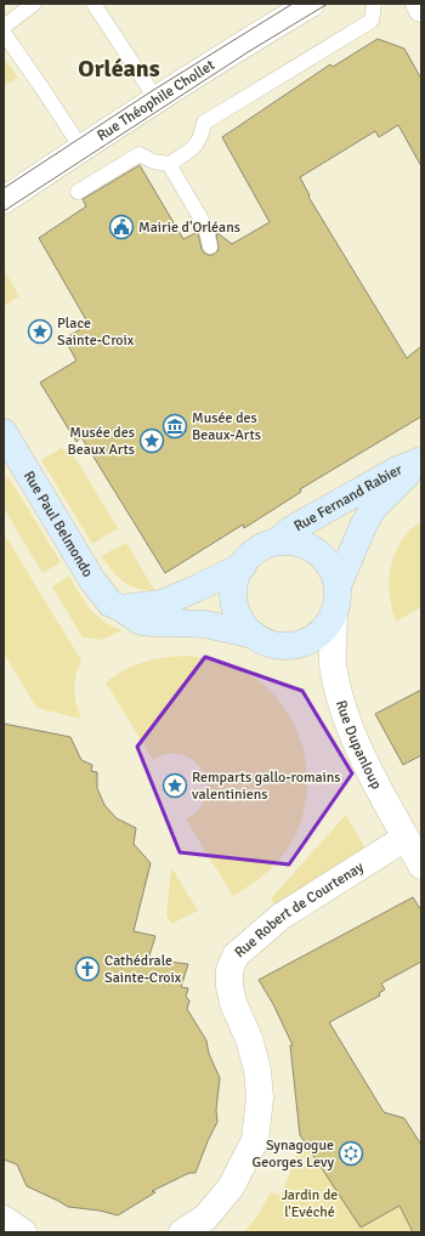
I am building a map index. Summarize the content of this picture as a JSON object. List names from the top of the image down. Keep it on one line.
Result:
{"streets":{"street":["Rue Théophile Chollet","Rue Fernand Rabier","Rue Paul Belmondo","Rue Dupanloup","Rue Robert de Courtenay"]},"crossings":[["Rue Fernand Rabier","Rue Paul Belmondo"],["Rue Fernand Rabier","Rue Dupanloup"],["Rue Paul Belmondo","Rue Dupanloup"],["Rue Dupanloup","Rue Robert de Courtenay"]],"districts":["Orléans"],"parks":["Jardin de l'Evéché"],"places":{"public building":["Mairie d'Orléans"],"place":["Place Sainte-Croix","Musée des Beaux Arts","Remparts gallo-romains valentiniens"],"museum":["Musée des Beaux-Arts"],"church":["Cathédrale Sainte-Croix"],"synagogue":["Synagogue Georges Levy"]}}
